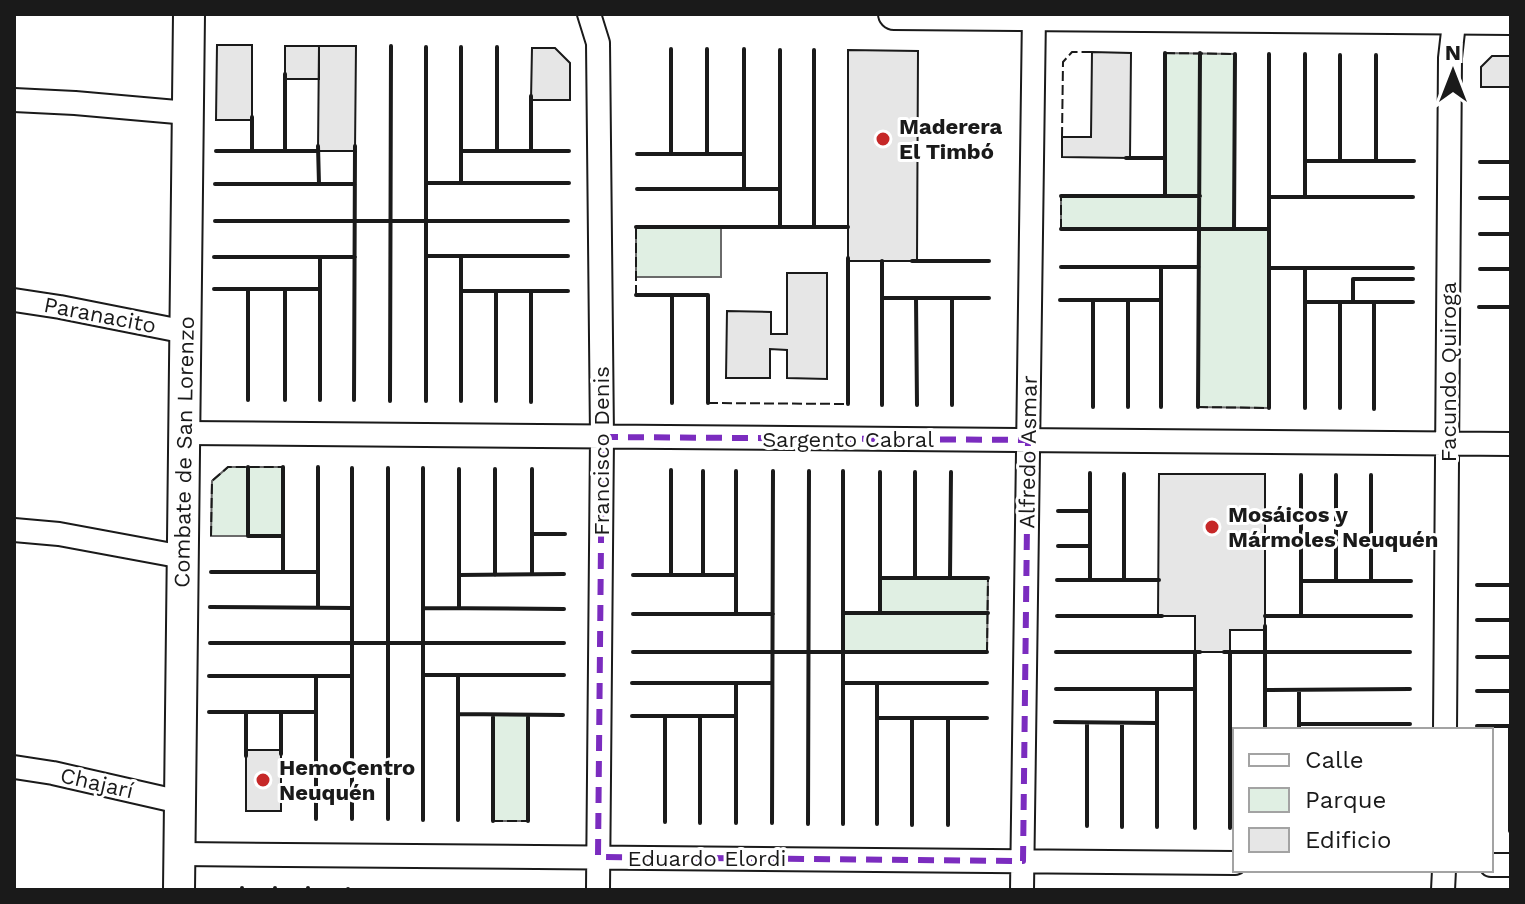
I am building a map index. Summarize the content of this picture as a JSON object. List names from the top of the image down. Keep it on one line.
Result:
{"streets":{"main road":["Combate de San Lorenzo"],"street":["Paranacito","Facundo Quiroga","Sargento Cabral","Francisco Denis","Alfredo Asmar","Chajarí","Eduardo Elordi"]},"crossings":[["Paranacito","Combate de San Lorenzo"],["Facundo Quiroga","Sargento Cabral"],["Sargento Cabral","Francisco Denis"],["Sargento Cabral","Combate de San Lorenzo"],["Sargento Cabral","Alfredo Asmar"],["Francisco Denis","Eduardo Elordi"],["Combate de San Lorenzo","Chajarí"],["Combate de San Lorenzo","Eduardo Elordi"],["Alfredo Asmar","Eduardo Elordi"]],"places":["Maderera El Timbó","Mosáicos y Mármoles Neuquén","HemoCentro Neuquén"],"legend":["Calle","Parque","Edificio"],"north":"top"}
